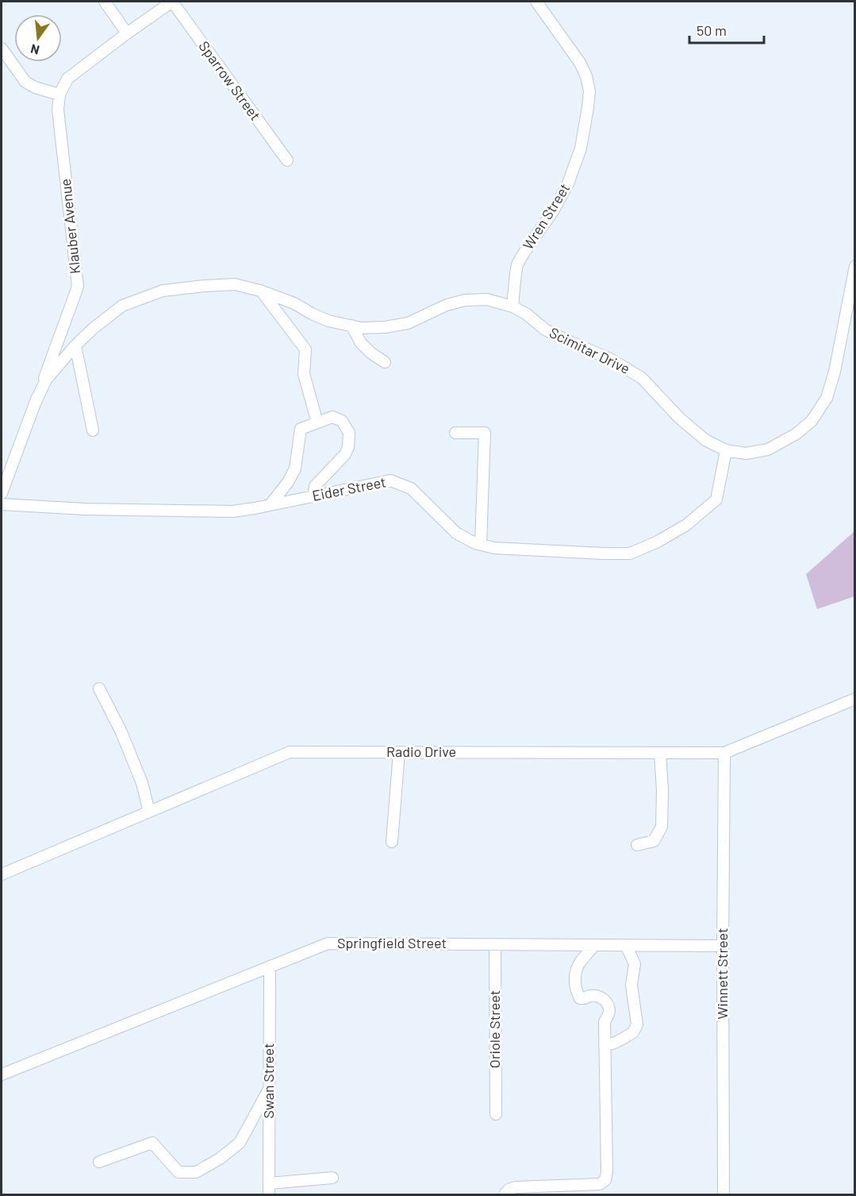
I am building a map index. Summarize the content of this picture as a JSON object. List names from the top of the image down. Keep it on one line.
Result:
{"streets":{"street":["Sparrow Street","Wren Street","Klauber Avenue","Scimitar Drive","Eider Street","Radio Drive","Springfield Street","Winnett Street","Oriole Street","Swan Street"]},"crossings":[["Wren Street","Scimitar Drive"],["Klauber Avenue","Scimitar Drive"],["Scimitar Drive","Eider Street"],["Radio Drive","Winnett Street"],["Springfield Street","Winnett Street"],["Springfield Street","Oriole Street"],["Springfield Street","Swan Street"]],"scale_bar":"50 m","north":"bottom"}
